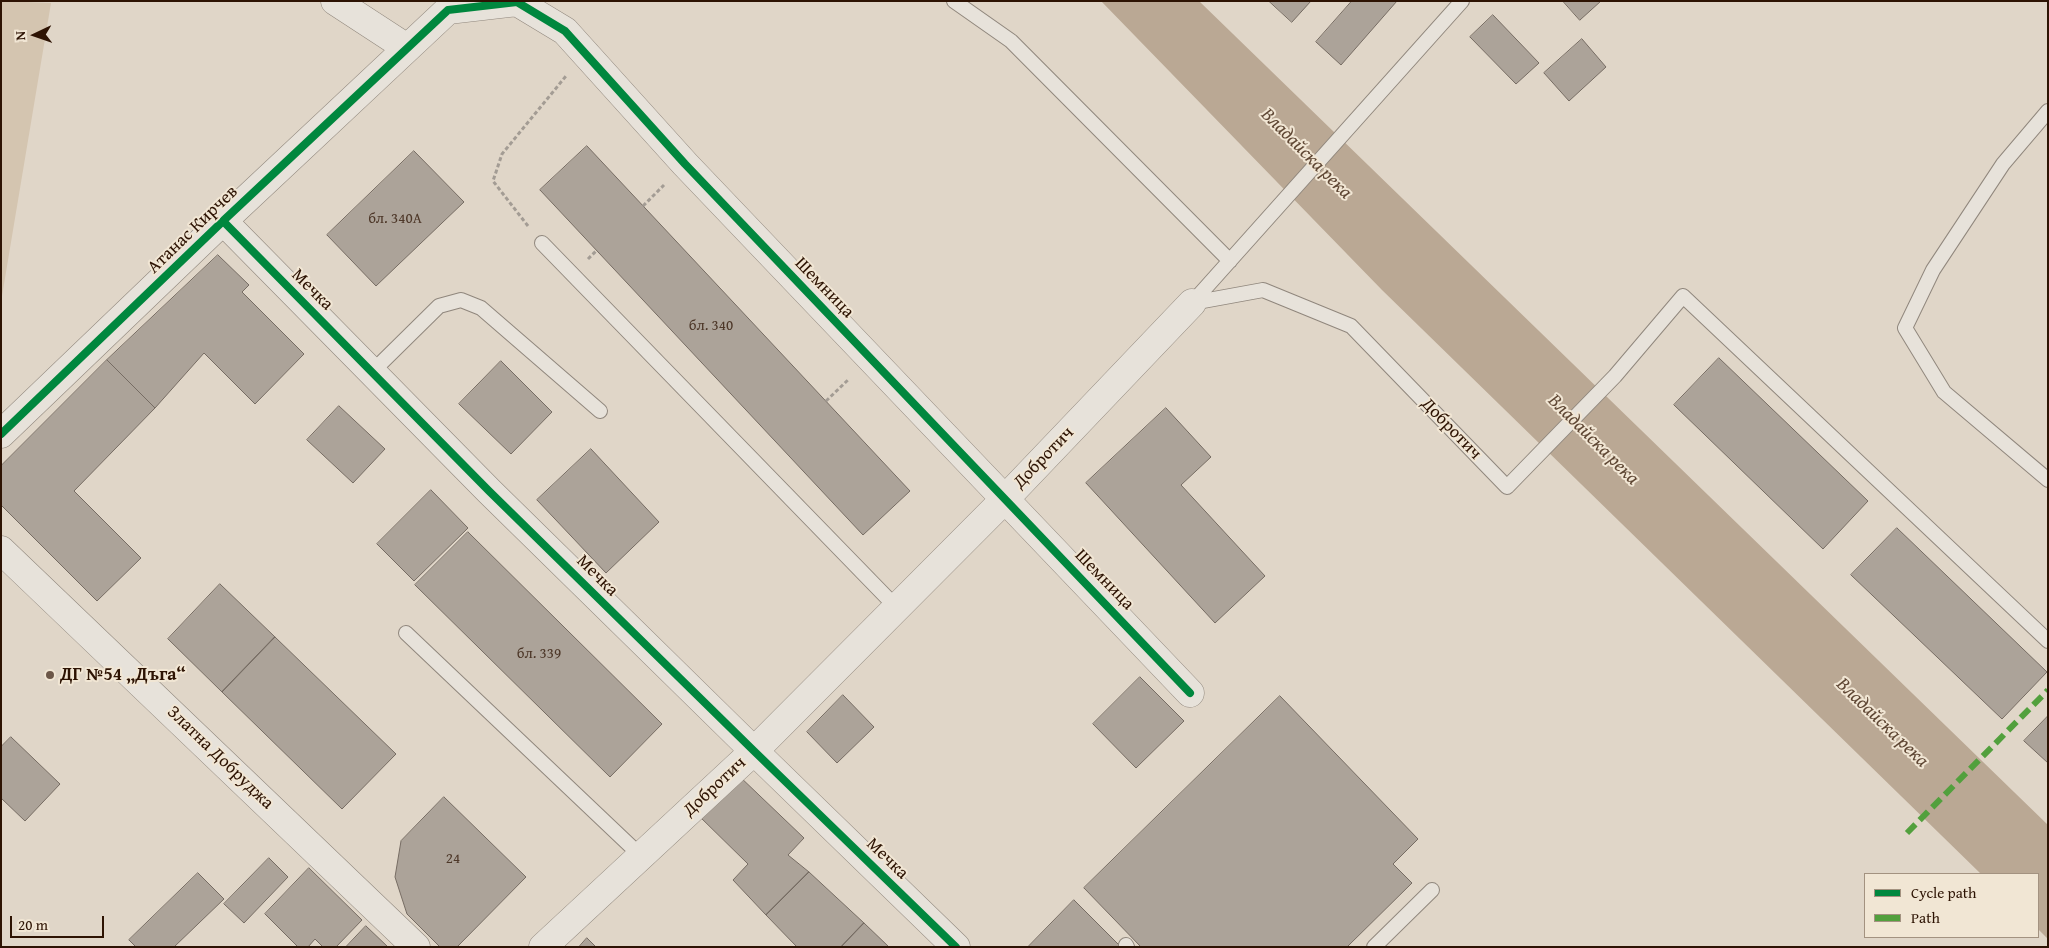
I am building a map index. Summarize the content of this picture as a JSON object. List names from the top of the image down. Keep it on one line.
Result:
{"streets":{"street":["Атанас Кирчев","Шемница","Мечка","Добротич","Златна Добруджа"]},"crossings":[["Атанас Кирчев","Шемница"],["Атанас Кирчев","Мечка"],["Шемница","Добротич"],["Мечка","Добротич"]],"water":["Владайска река"],"places":["ДГ №54 „Дъга“"],"house_numbers":["бл. 340А","бл. 340","бл. 339","24"],"legend":["Cycle path","Path"],"scale_bar":"20 m","north":"left"}
